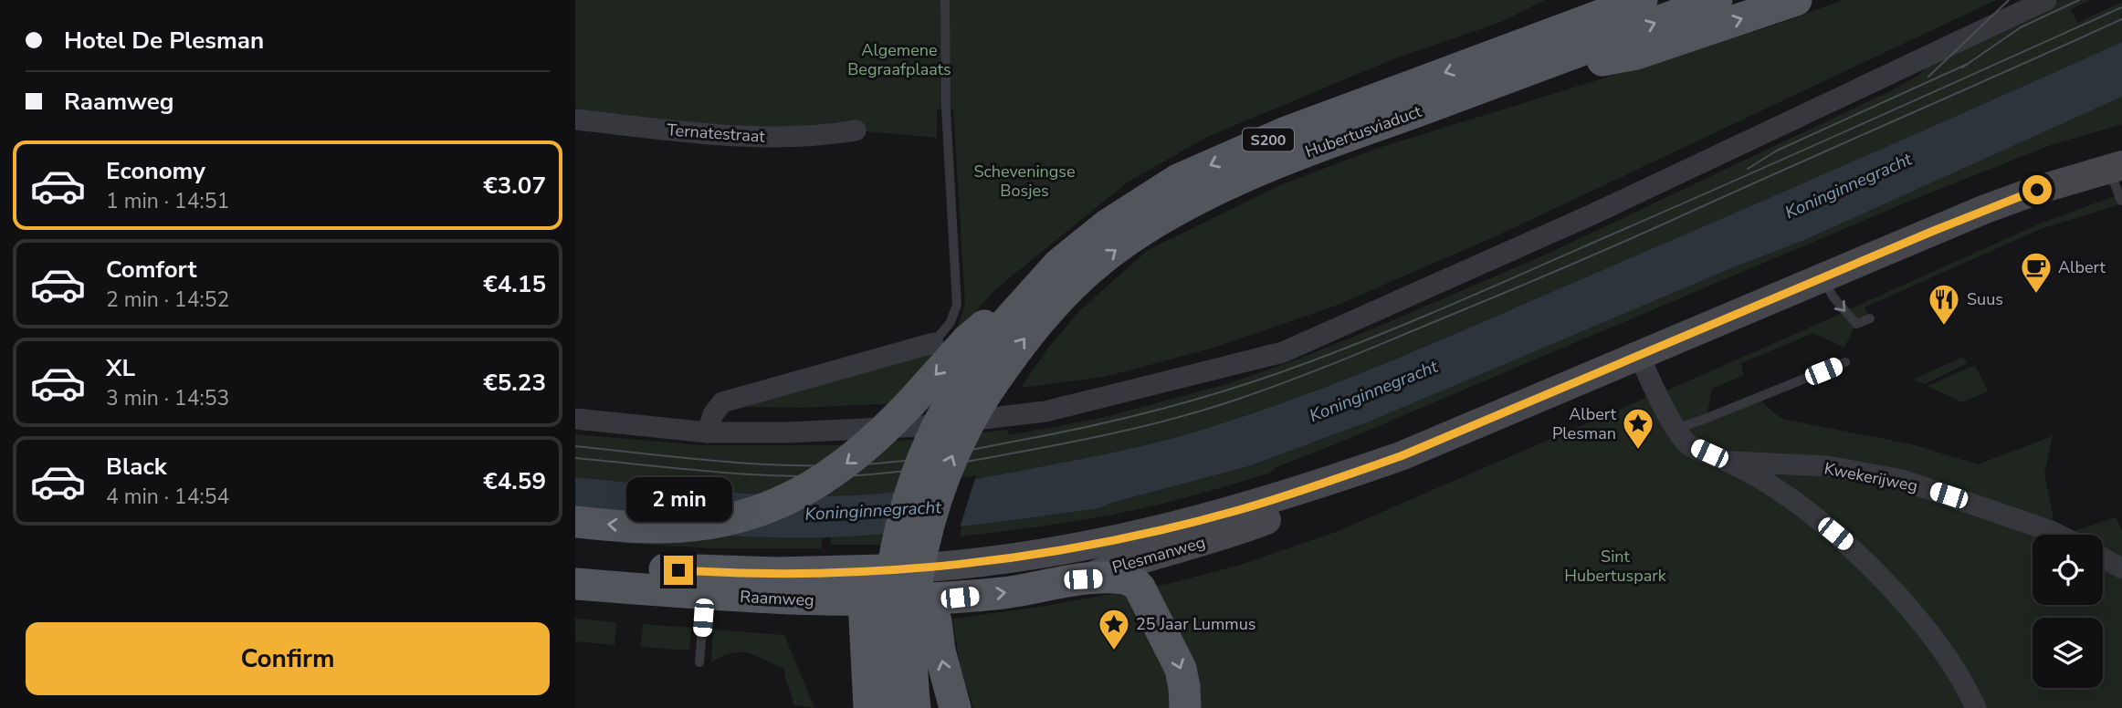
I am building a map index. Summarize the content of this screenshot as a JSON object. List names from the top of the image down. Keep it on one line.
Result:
{"streets":{"main road":["Hubertusviaduct","S200","Plesmanweg","Raamweg"],"street":["Ternatestraat","Kwekerijweg"]},"crossings":[["Plesmanweg","Raamweg"]],"water":["Koninginnegracht"],"parks":["Algemene Begraafplaats","Scheveningse Bosjes","Sint Hubertuspark"],"places":{"cafe":["Albert"],"restaurant":["Suus"],"place":["Albert Plesman","25 Jaar Lummus"]},"page":{"banner":["Hotel De Plesman","Raamweg"],"list":[{"name":"Economy","note":"1 min · 14:51","value":"€3.07"},{"name":"Comfort","note":"2 min · 14:52","value":"€4.15"},{"name":"XL","note":"3 min · 14:53","value":"€5.23"},{"name":"Black","note":"4 min · 14:54","value":"€4.59"}],"bubble":"2 min","buttons":"Confirm"}}
